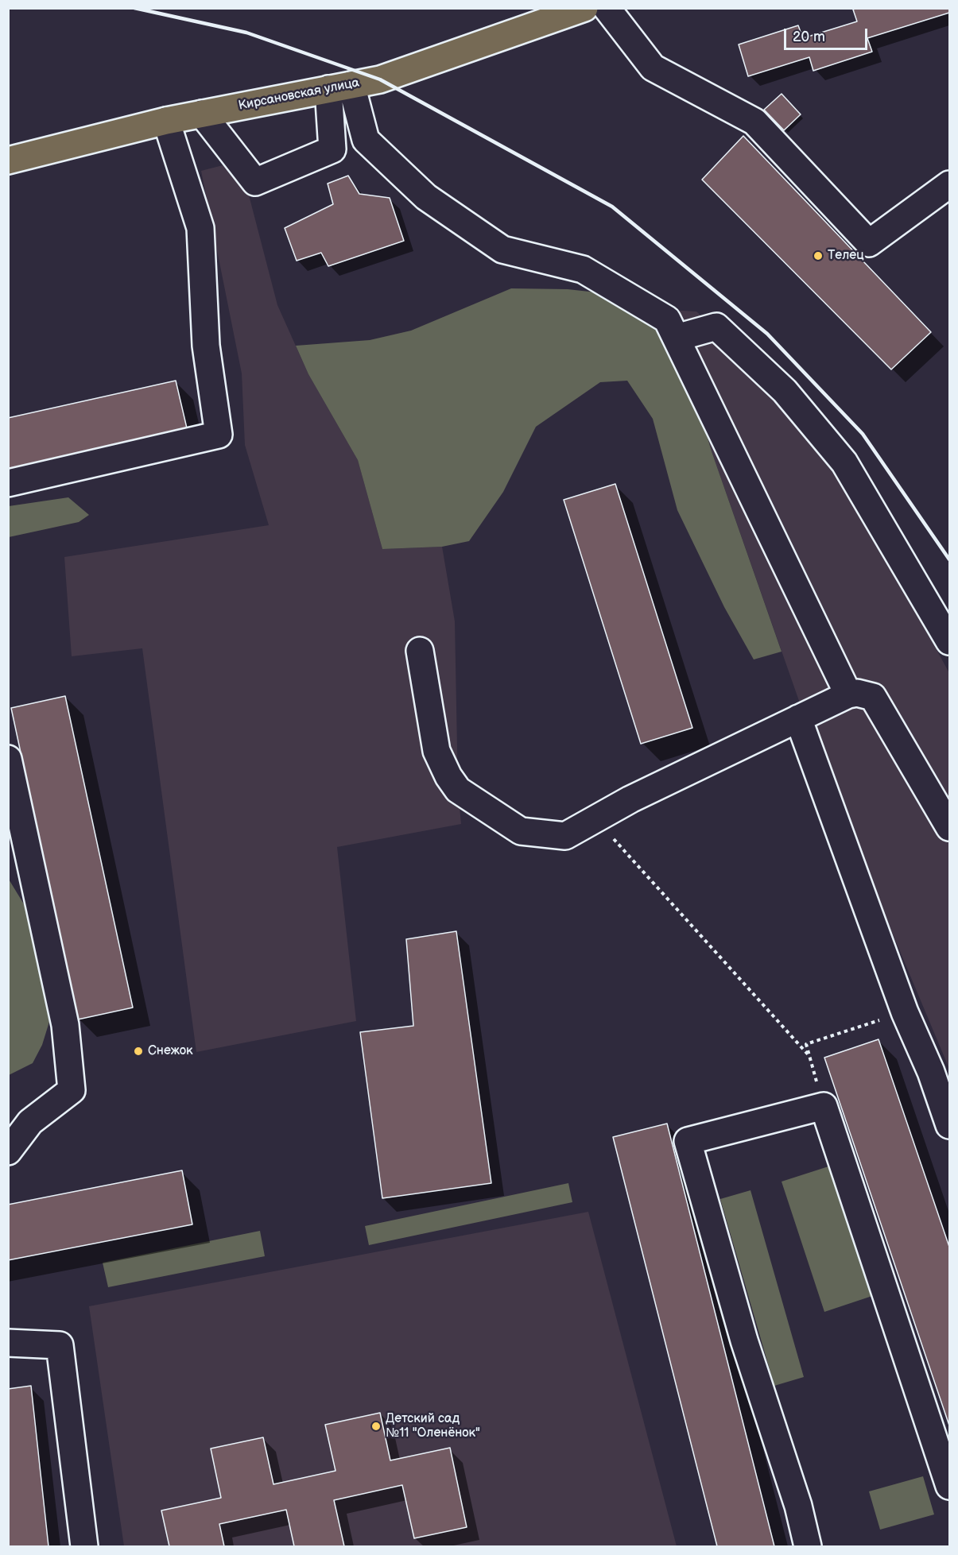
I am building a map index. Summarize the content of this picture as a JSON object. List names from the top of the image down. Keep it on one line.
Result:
{"streets":{"main road":["Кирсановская улица"]},"places":["Телец","Снежок","Детский сад №11 \"Оленёнок\""],"scale_bar":"20 m"}
